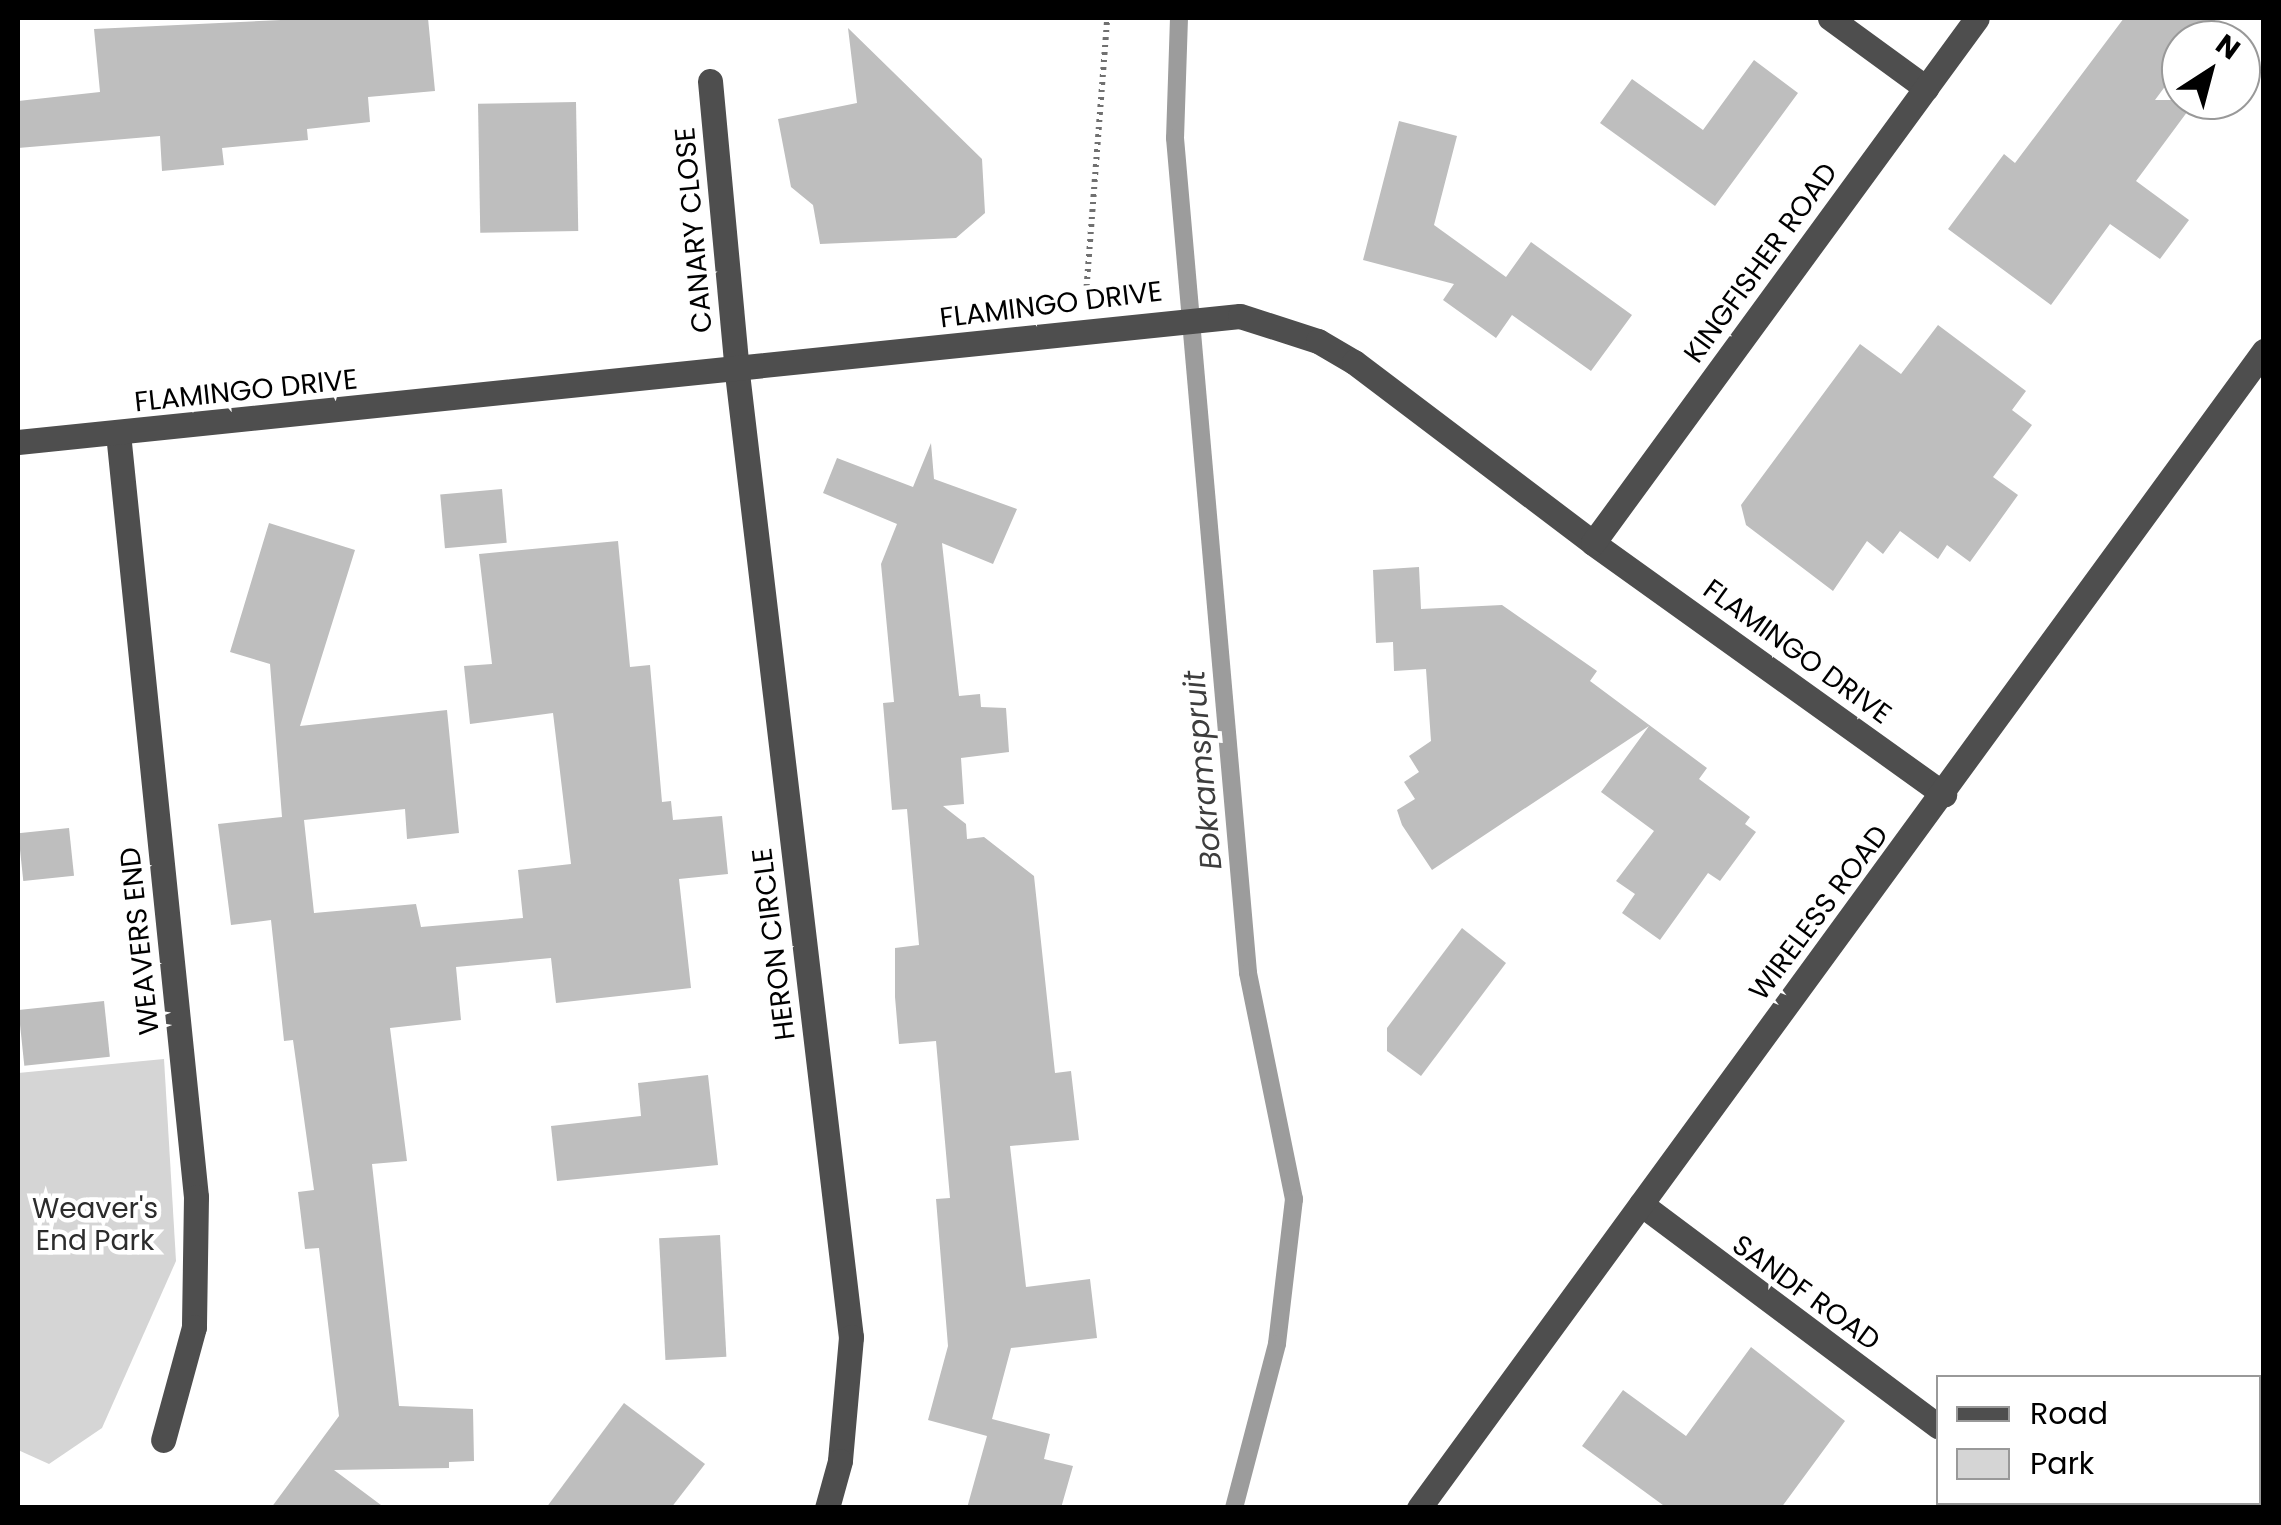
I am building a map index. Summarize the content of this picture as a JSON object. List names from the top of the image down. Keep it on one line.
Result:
{"streets":{"street":["CANARY CLOSE","KINGFISHER ROAD","FLAMINGO DRIVE","WIRELESS ROAD","WEAVERS END","HERON CIRCLE","SANDF ROAD"]},"crossings":[["CANARY CLOSE","FLAMINGO DRIVE"],["CANARY CLOSE","HERON CIRCLE"],["KINGFISHER ROAD","FLAMINGO DRIVE"],["FLAMINGO DRIVE","WIRELESS ROAD"],["FLAMINGO DRIVE","WEAVERS END"],["FLAMINGO DRIVE","HERON CIRCLE"],["WIRELESS ROAD","SANDF ROAD"]],"water":["Bokramspruit"],"parks":["Weaver's End Park"],"legend":["Road","Park"],"north":"top right"}
